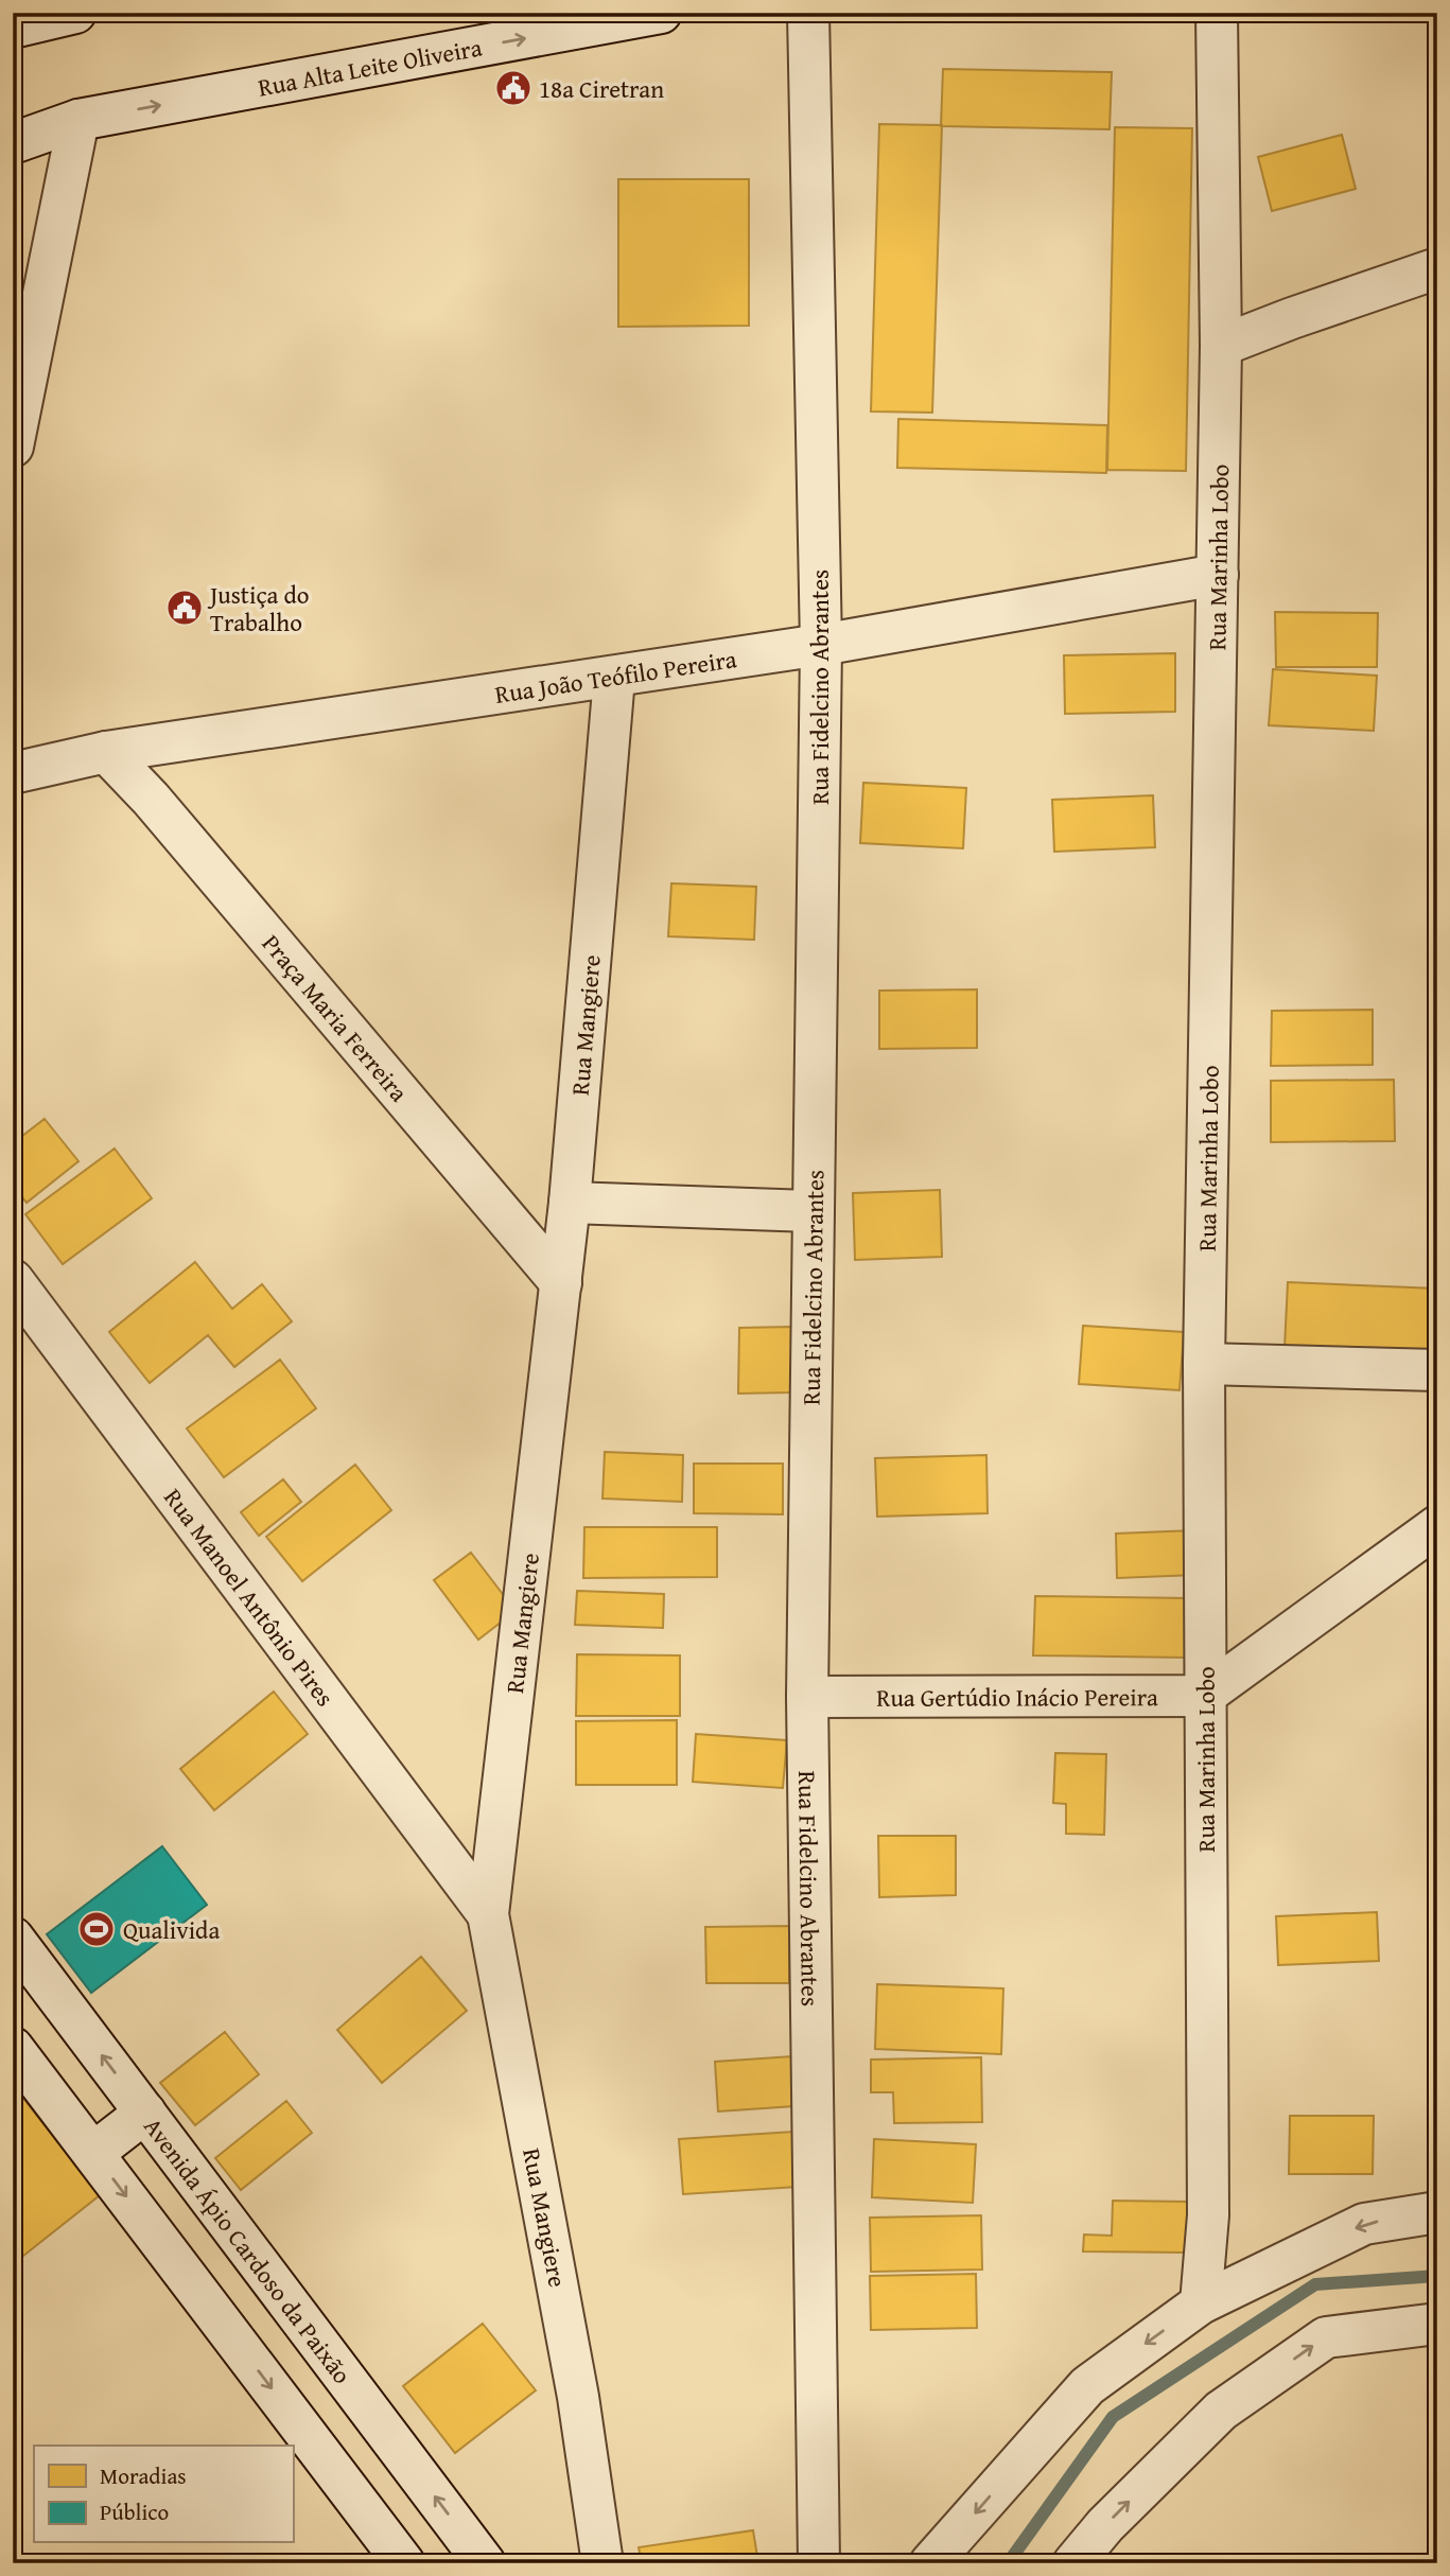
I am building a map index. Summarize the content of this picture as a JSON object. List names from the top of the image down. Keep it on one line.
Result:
{"streets":{"street":["Rua Alta Leite Oliveira","Rua Marinha Lobo","Rua João Teófilo Pereira","Rua Fidelcino Abrantes","Praça Maria Ferreira","Rua Mangiere","Rua Manoel Antônio Pires","Rua Gertúdio Inácio Pereira","Avenida Ápio Cardoso da Paixão"]},"crossings":[["Rua Marinha Lobo","Rua João Teófilo Pereira"],["Rua Marinha Lobo","Rua Gertúdio Inácio Pereira"],["Rua João Teófilo Pereira","Rua Fidelcino Abrantes"],["Rua João Teófilo Pereira","Praça Maria Ferreira"],["Rua João Teófilo Pereira","Rua Mangiere"],["Rua Fidelcino Abrantes","Rua Gertúdio Inácio Pereira"],["Praça Maria Ferreira","Rua Mangiere"],["Rua Mangiere","Rua Manoel Antônio Pires"]],"one_way":["Rua Alta Leite Oliveira"],"places":{"public building":["18a Ciretran","Justiça do Trabalho"],"sports":["Qualivida"]},"legend":["Moradias","Público"]}
